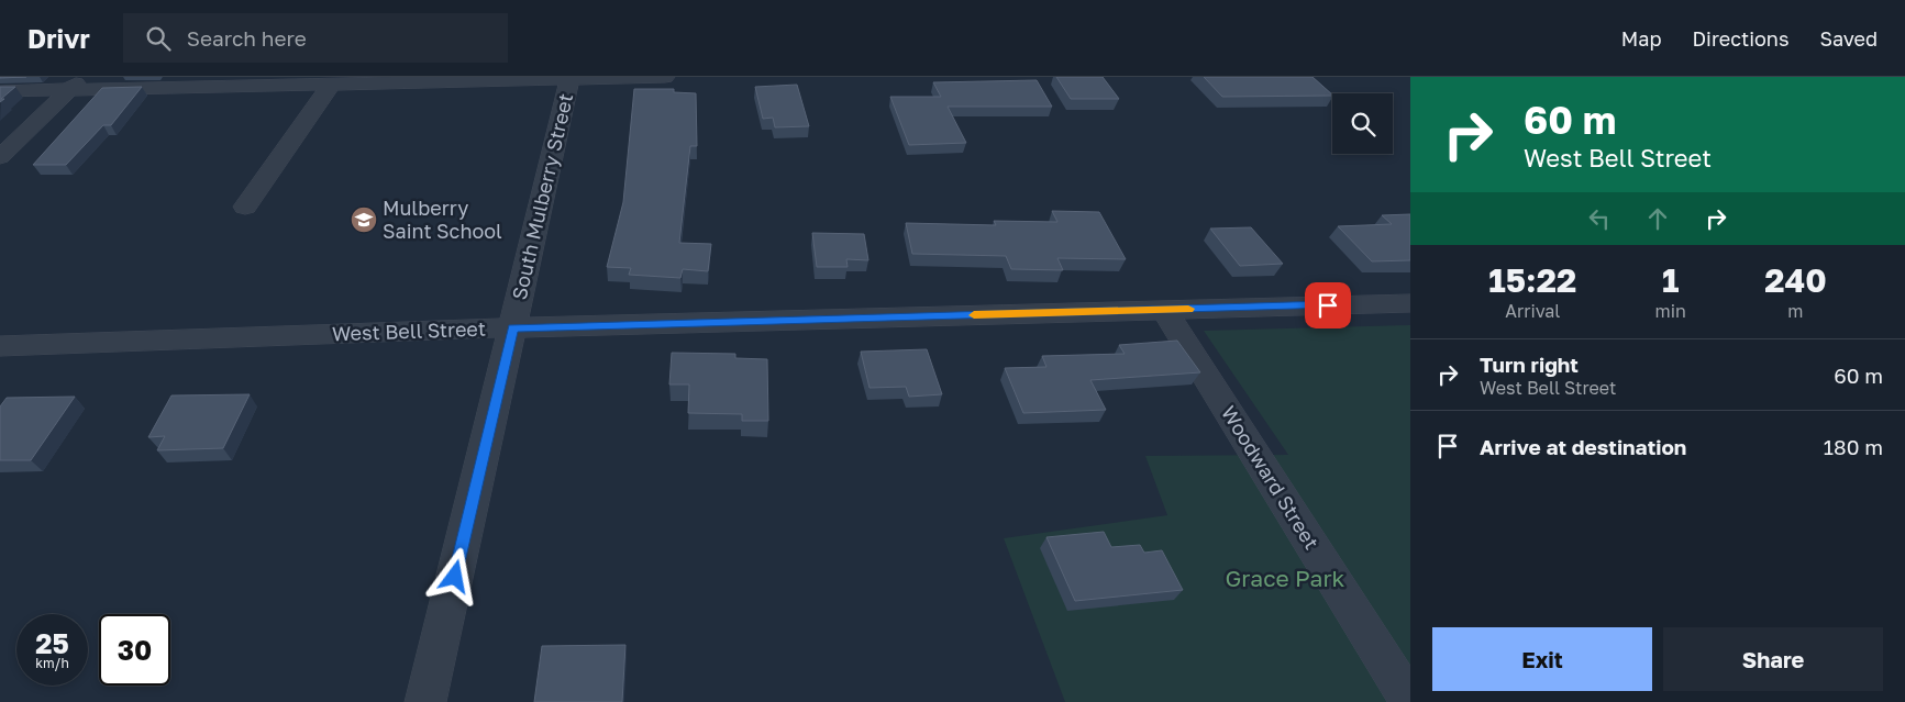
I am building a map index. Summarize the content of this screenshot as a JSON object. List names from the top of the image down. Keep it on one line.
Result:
{"streets":{"street":["South Mulberry Street","West Bell Street","Woodward Street"]},"crossings":[["South Mulberry Street","West Bell Street"],["West Bell Street","Woodward Street"]],"parks":["Grace Park"],"places":{"school or university":["Mulberry Saint School"]},"page":{"header":"Drivr","search":"Search here","nav":["Map","Directions","Saved"],"turn":["60 m","West Bell Street"],"eta":["15:22","Arrival","1","min","240","m"],"list":[{"name":"Turn right","note":"West Bell Street","value":"60 m"},{"name":"Arrive at destination","value":"180 m"}],"speed":"25 km/h","limit":"30","buttons":["Exit","Share"]}}
